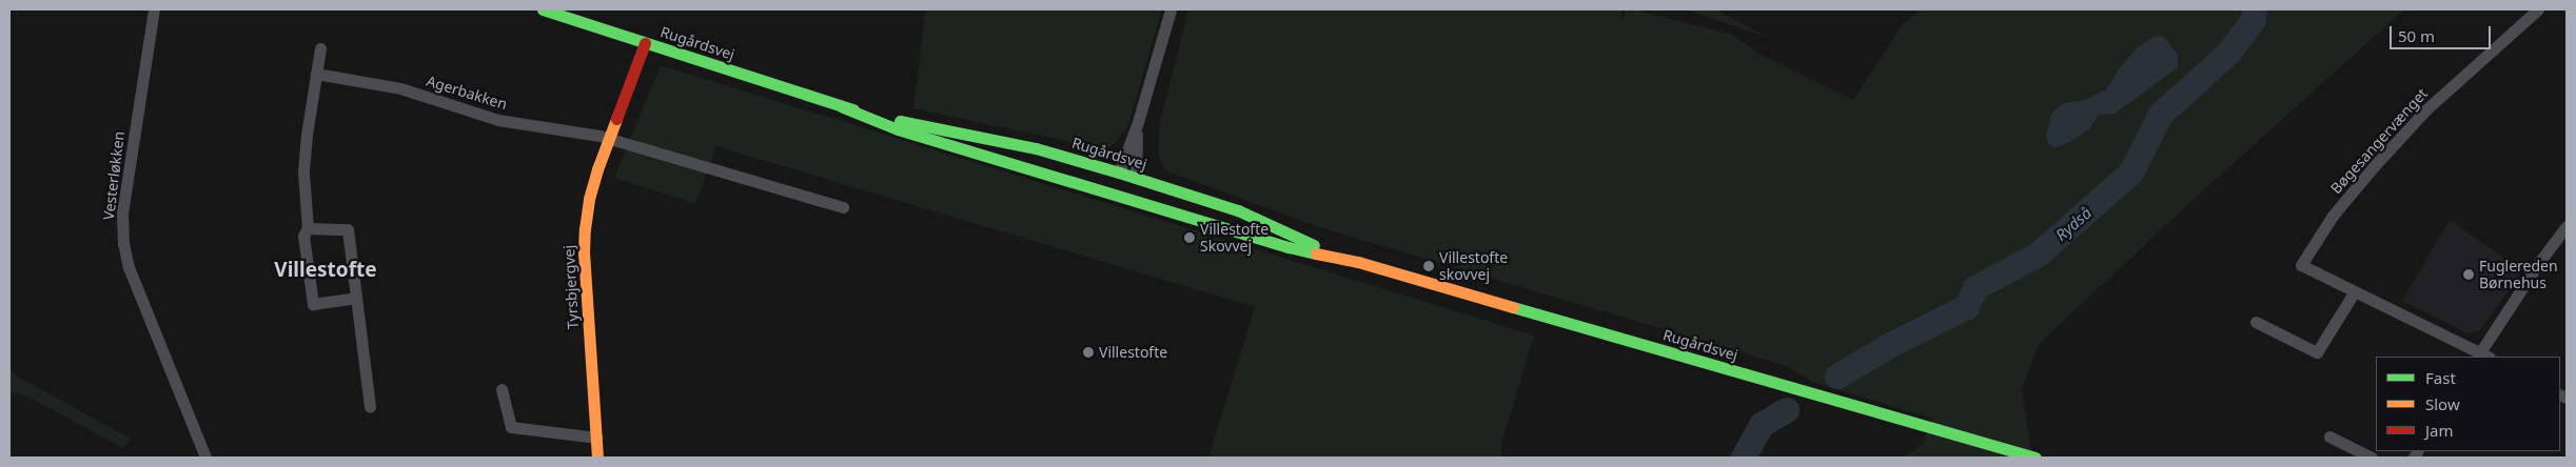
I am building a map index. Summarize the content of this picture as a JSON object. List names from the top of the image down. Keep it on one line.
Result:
{"streets":{"main road":["Rugårdsvej","Tyrsbjergvej"],"street":["Agerbakken","Bøgesangervænget","Vesterløkken"]},"crossings":[["Rugårdsvej","Tyrsbjergvej"],["Agerbakken","Tyrsbjergvej"]],"districts":["Villestofte"],"water":["Rydså"],"places":["Villestofte Skovvej","Villestofte skovvej","Fuglereden Børnehus","Villestofte"],"legend":["Fast","Slow","Jam"],"scale_bar":"50 m"}
